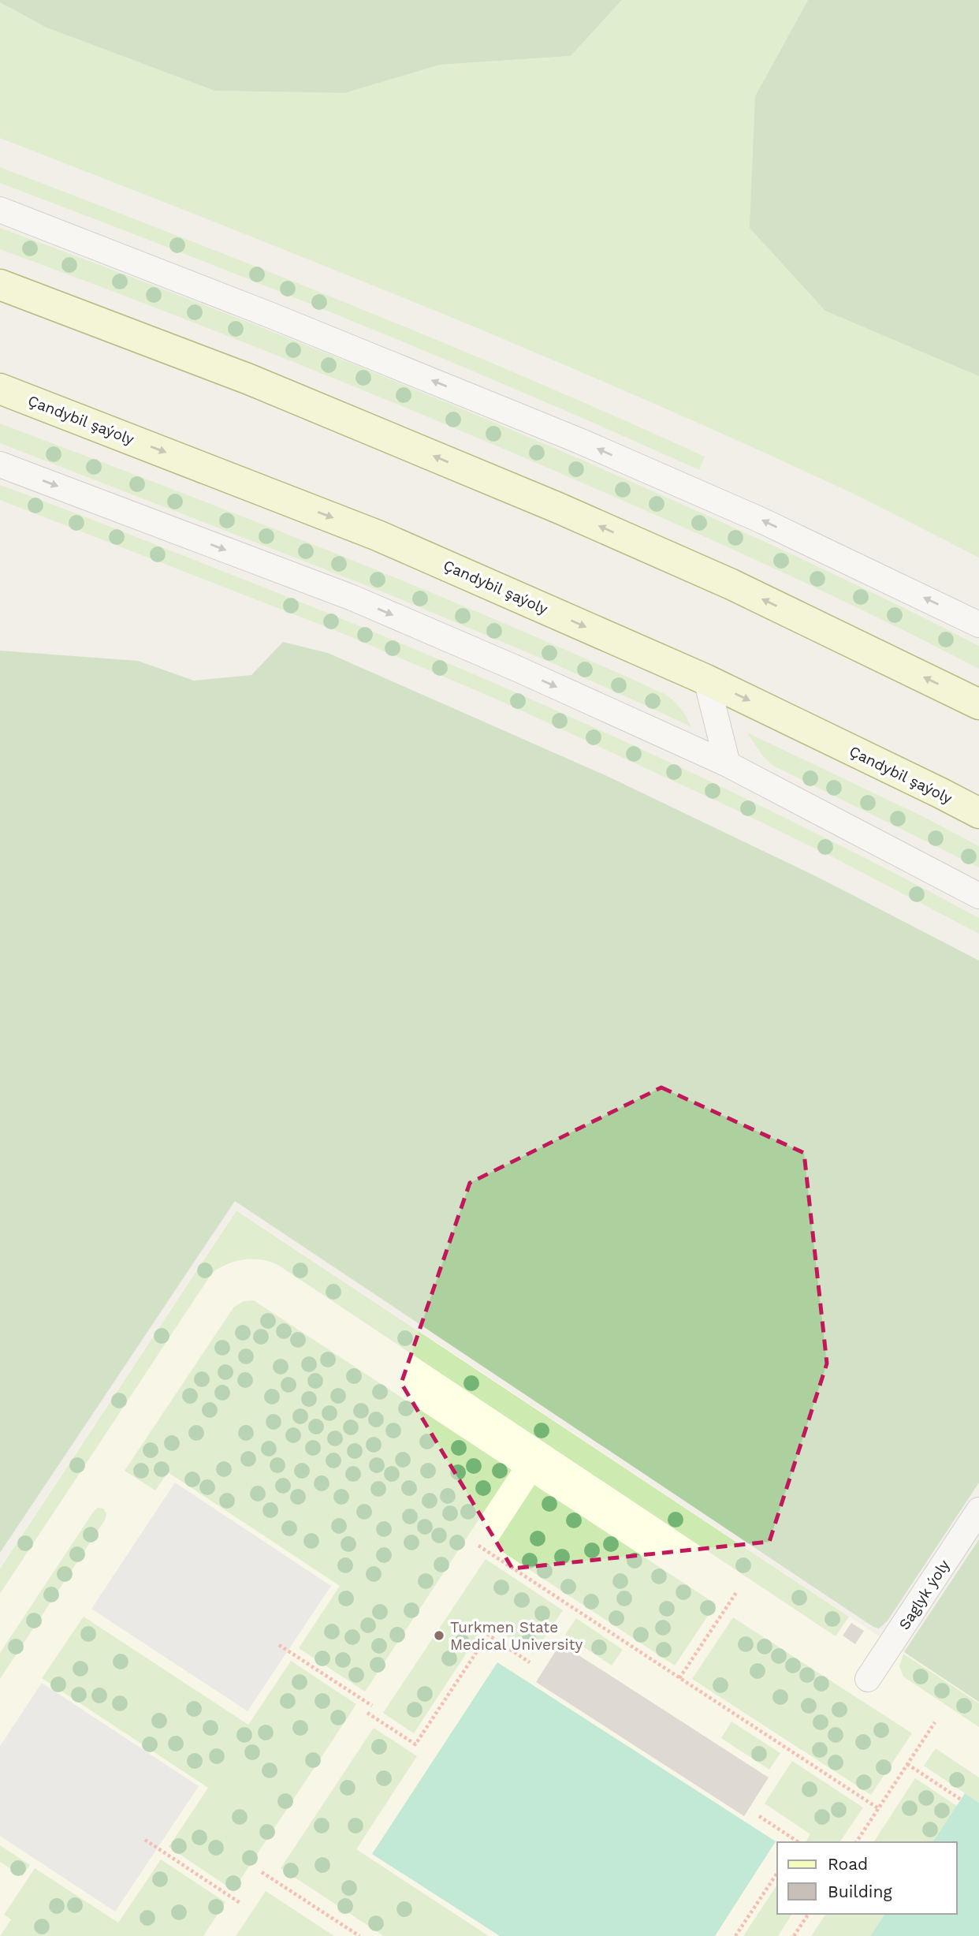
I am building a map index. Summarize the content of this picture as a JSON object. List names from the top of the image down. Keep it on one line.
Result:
{"streets":{"main road":["Çandybil şaýoly"],"street":["Saglyk ýoly"]},"places":["Turkmen State Medical University"],"legend":["Road","Building"]}
